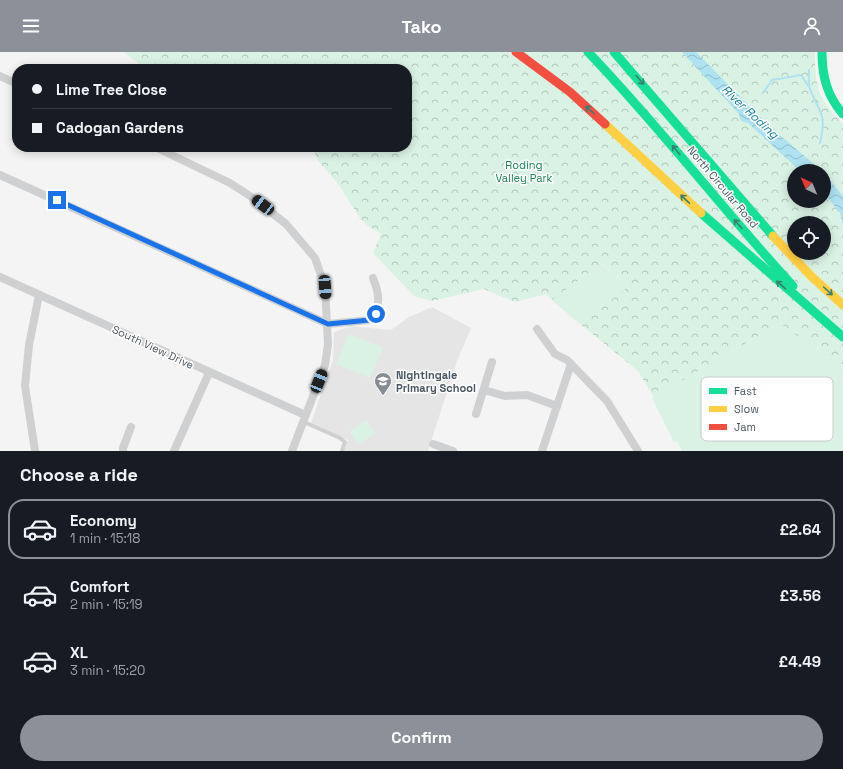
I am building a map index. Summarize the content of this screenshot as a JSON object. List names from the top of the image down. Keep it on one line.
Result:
{"streets":{"main road":["North Circular Road"],"street":["South View Drive"]},"water":["River Roding"],"parks":["Roding Valley Park"],"places":{"school or university":["Nightingale Primary School"]},"legend":["Fast","Slow","Jam"],"north":"top left","page":{"header":"Tako","banner":["Lime Tree Close","Cadogan Gardens"],"heading":"Choose a ride","list":[{"name":"Economy","note":"1 min · 15:18","value":"£2.64"},{"name":"Comfort","note":"2 min · 15:19","value":"£3.56"},{"name":"XL","note":"3 min · 15:20","value":"£4.49"}],"buttons":"Confirm"}}
